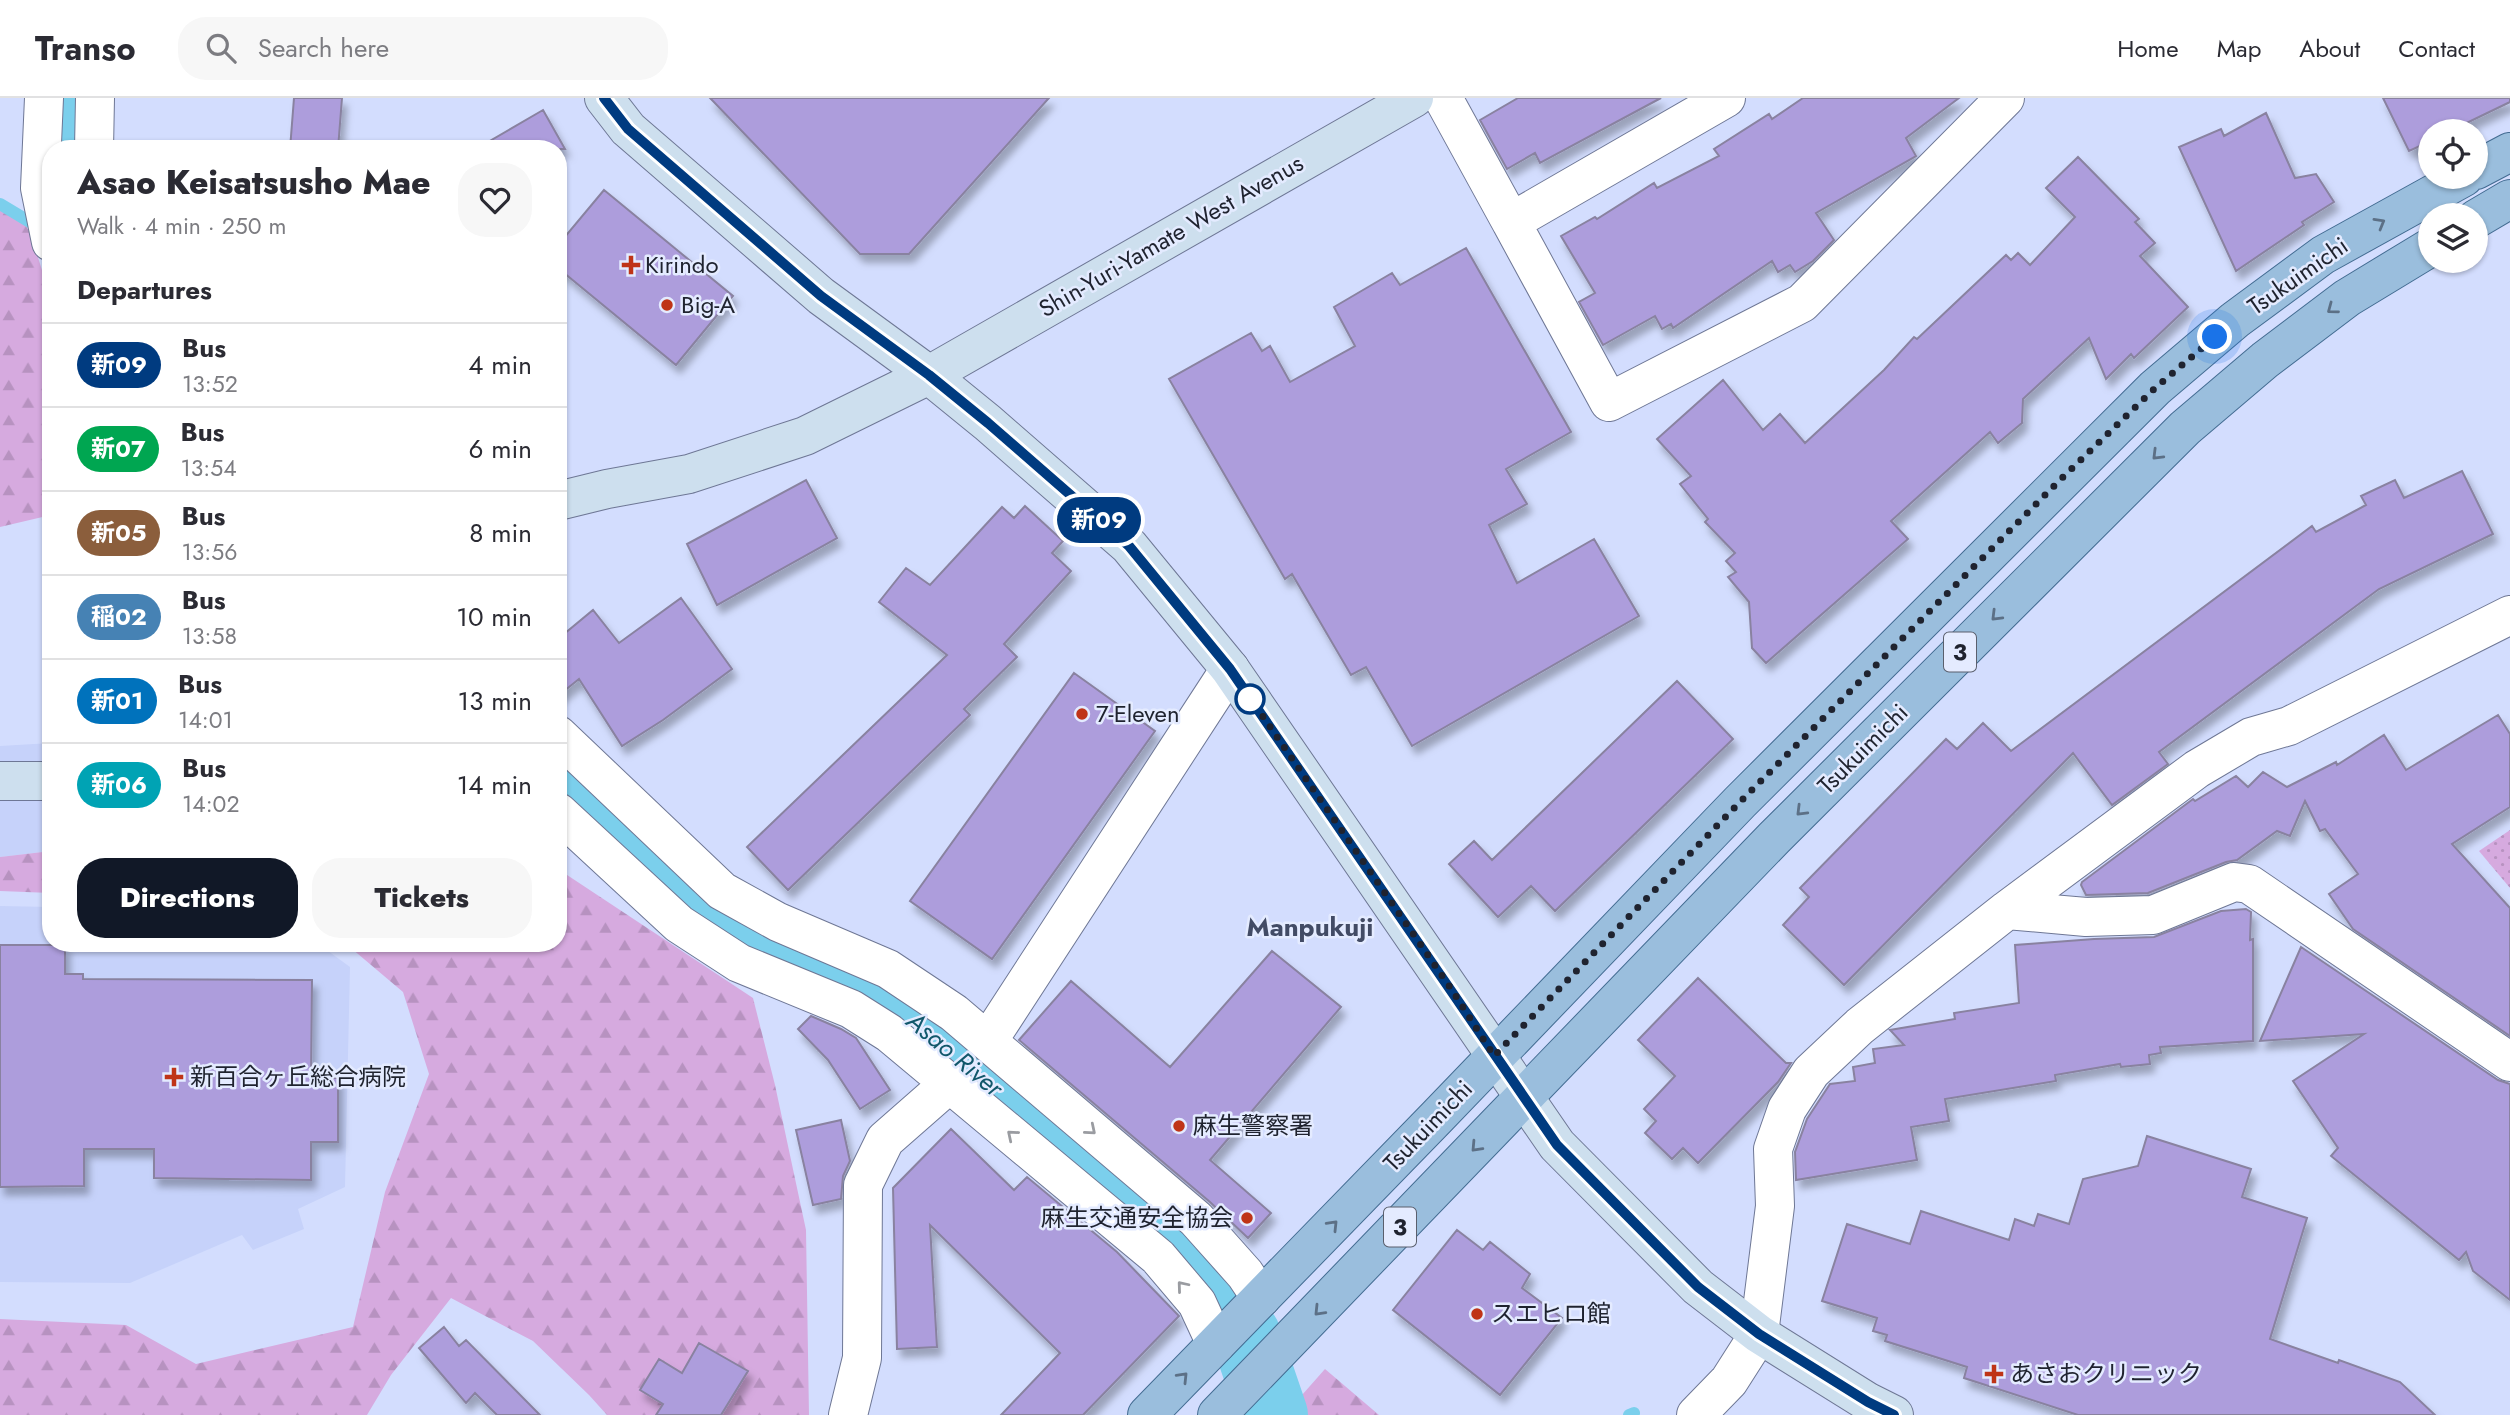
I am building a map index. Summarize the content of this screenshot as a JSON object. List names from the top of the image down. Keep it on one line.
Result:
{"streets":{"main road":["Tsukuimichi","3"],"street":["Shin-Yuri-Yamate West Avenus"]},"districts":["Manpukuji"],"water":["Asao River"],"places":{"health":["Kirindo","新百合ヶ丘総合病院","あさおクリニック"],"other":["Big-A","7-Eleven","麻生警察署","麻生交通安全協会","スエヒロ館"]},"lines":["bus line 新09"],"page":{"header":"Transo","search":"Search here","nav":["Home","Map","About","Contact"],"on_map":"新09","heading":[["Asao Keisatsusho Mae","Walk · 4 min · 250 m"],"Departures"],"list":[{"mark":"新09","name":"Bus","note":"13:52","value":"4 min"},{"mark":"新07","name":"Bus","note":"13:54","value":"6 min"},{"mark":"新05","name":"Bus","note":"13:56","value":"8 min"},{"mark":"稲02","name":"Bus","note":"13:58","value":"10 min"},{"mark":"新01","name":"Bus","note":"14:01","value":"13 min"},{"mark":"新06","name":"Bus","note":"14:02","value":"14 min"}],"buttons":["Directions","Tickets"]}}
